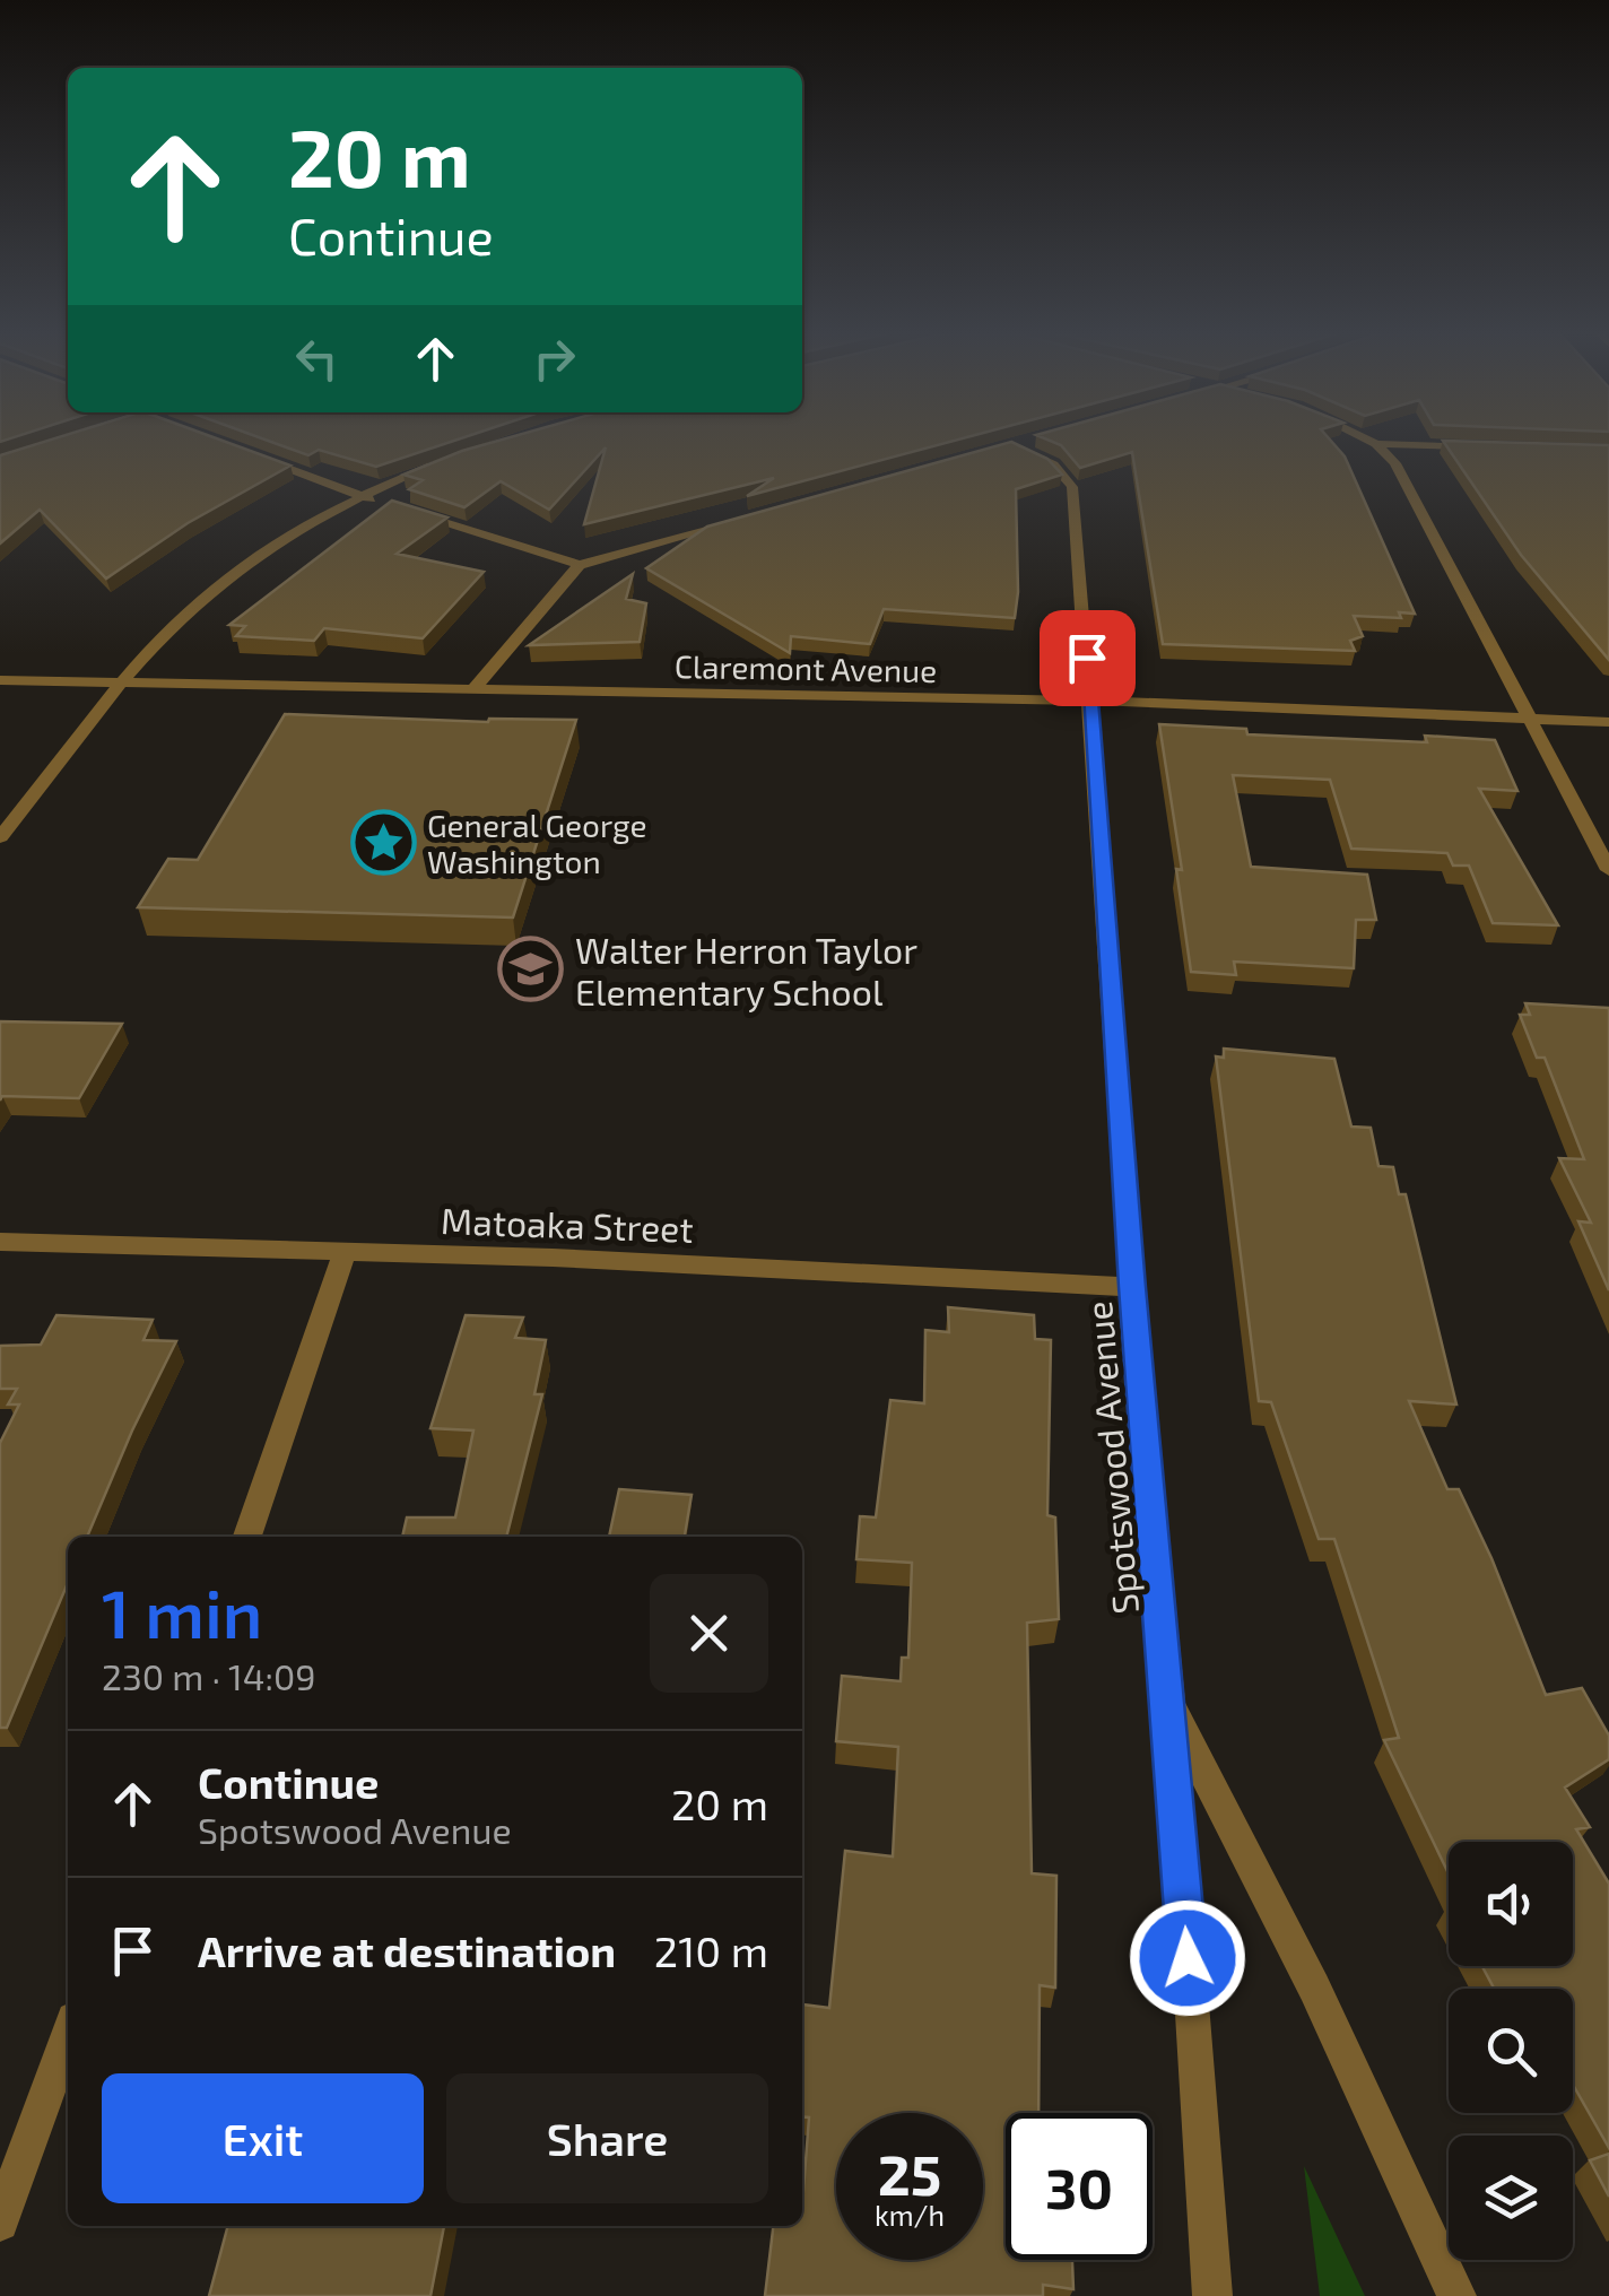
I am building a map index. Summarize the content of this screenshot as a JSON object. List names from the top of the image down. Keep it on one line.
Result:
{"streets":{"street":["Claremont Avenue","Matoaka Street","Spotswood Avenue"]},"crossings":[["Claremont Avenue","Spotswood Avenue"],["Matoaka Street","Spotswood Avenue"]],"places":{"place":["General George Washington"],"school or university":["Walter Herron Taylor Elementary School"]},"page":{"turn":["20 m","Continue"],"heading":["1 min","230 m · 14:09"],"list":[{"name":"Continue","note":"Spotswood Avenue","value":"20 m"},{"name":"Arrive at destination","value":"210 m"}],"buttons":["Exit","Share"],"speed":"25 km/h","limit":"30"}}
